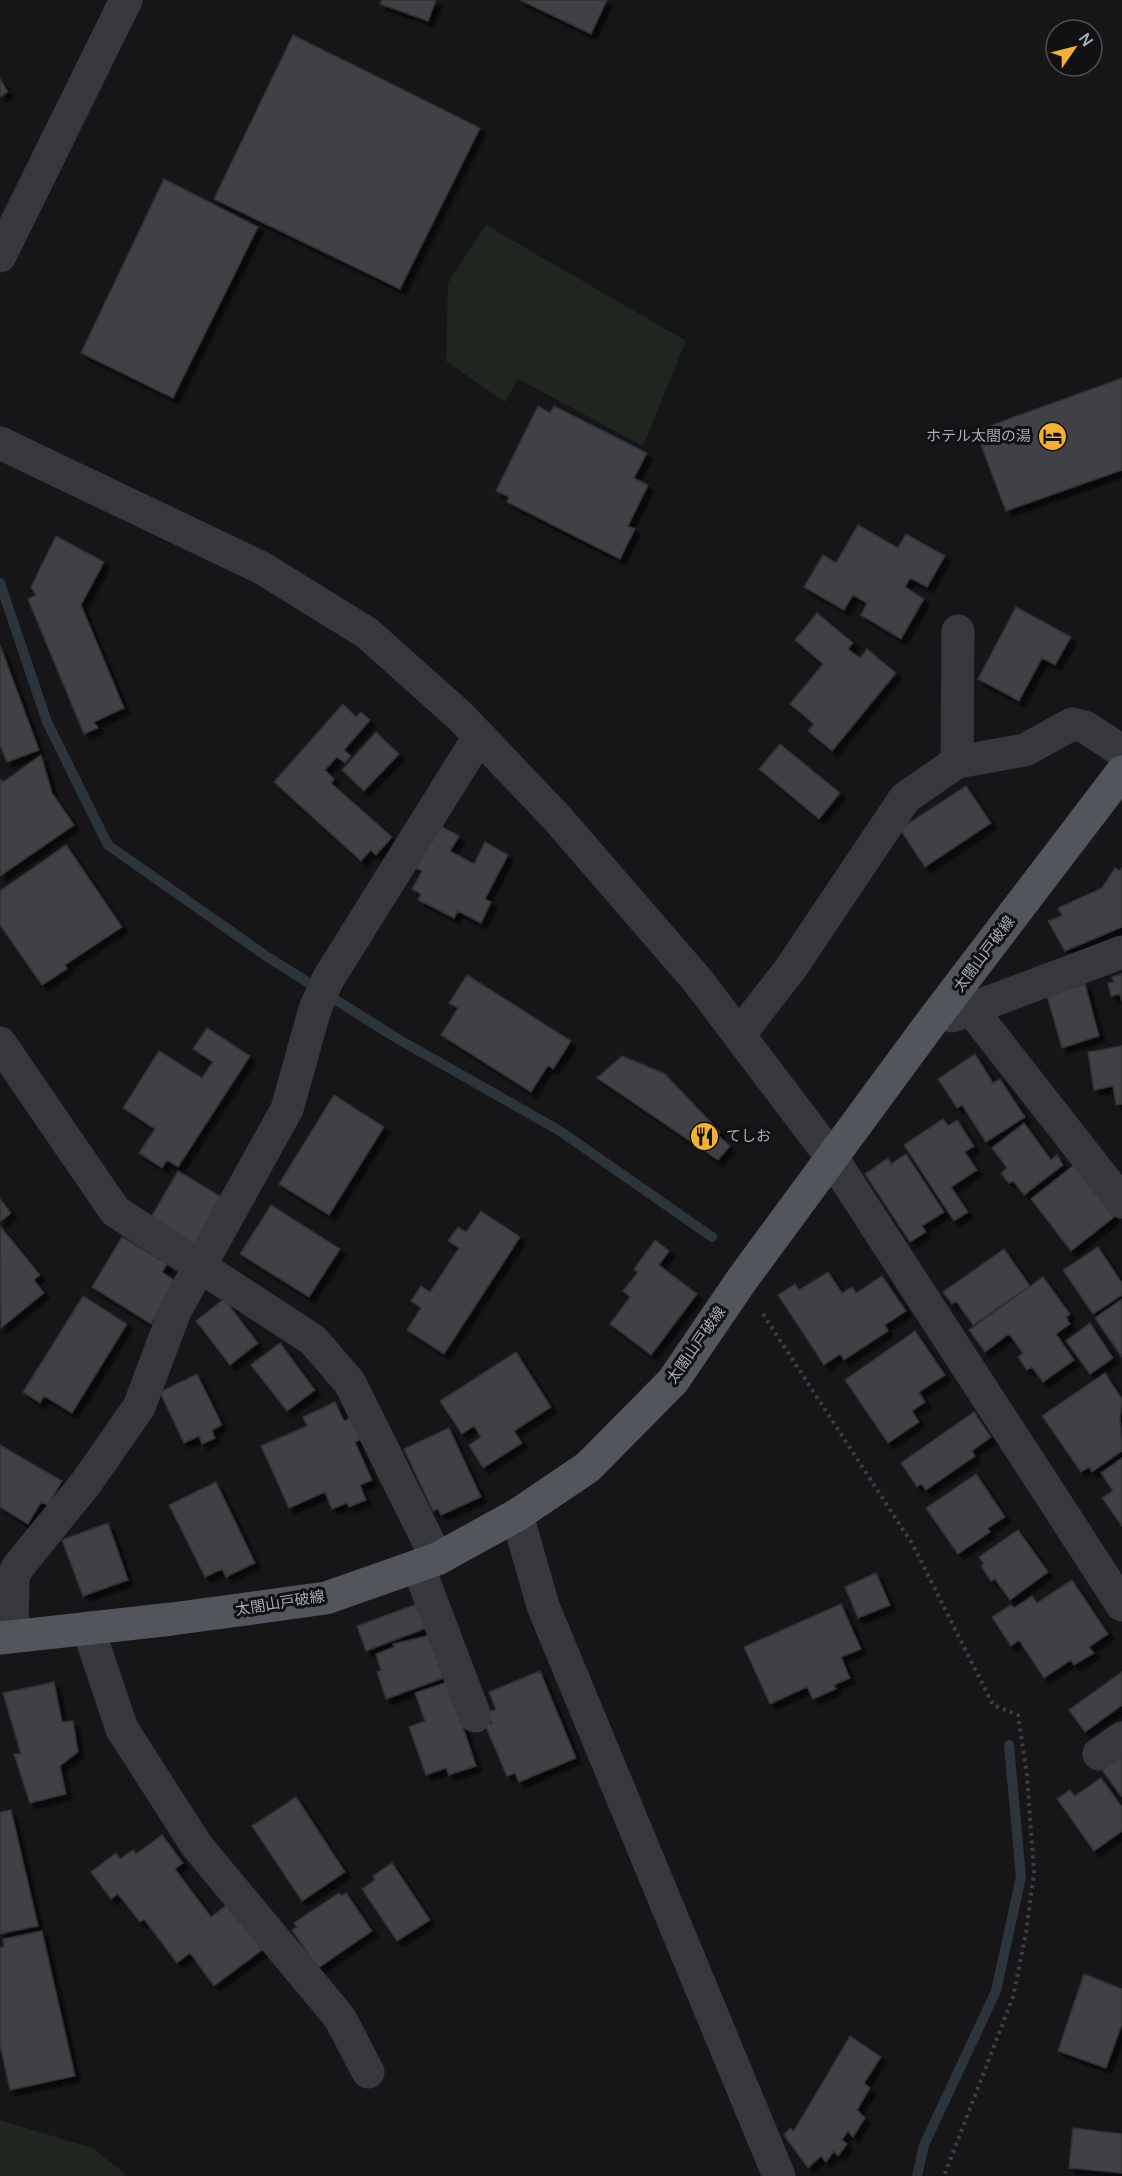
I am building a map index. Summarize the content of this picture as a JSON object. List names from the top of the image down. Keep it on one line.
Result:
{"streets":{"main road":["太閤山戸破線"]},"places":{"hotel":["ホテル太閤の湯"],"restaurant":["てしお"]},"north":"top right"}
